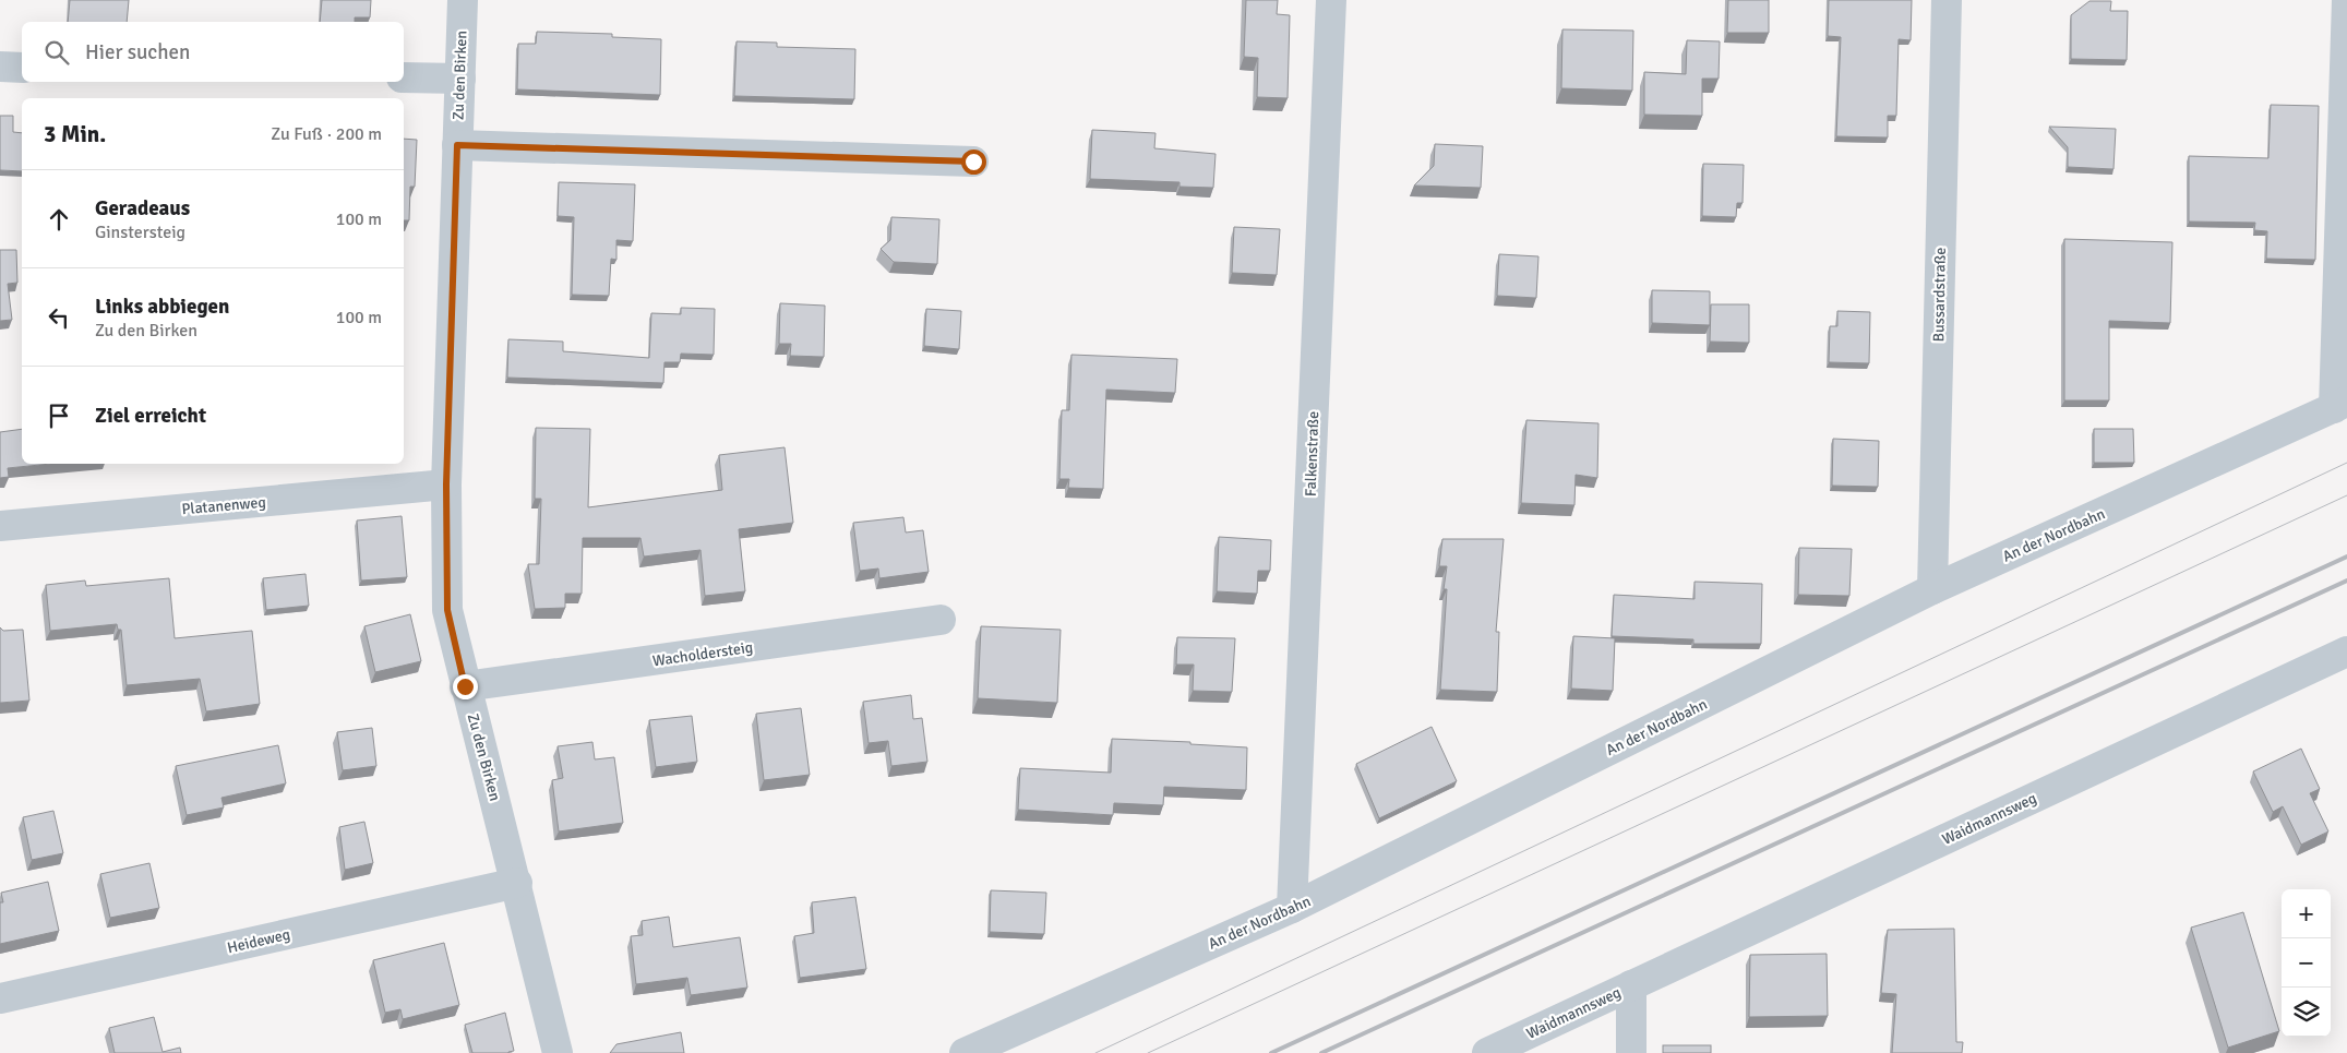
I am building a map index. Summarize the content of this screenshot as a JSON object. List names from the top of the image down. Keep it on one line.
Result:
{"streets":{"street":["Zu den Birken","Bussardstraße","Falkenstraße","Platanenweg","An der Nordbahn","Wacholdersteig","Waidmannsweg","Heideweg"]},"crossings":[["Zu den Birken","Platanenweg"],["Zu den Birken","Wacholdersteig"],["Zu den Birken","Heideweg"],["Bussardstraße","An der Nordbahn"],["Falkenstraße","An der Nordbahn"]],"page":{"search":"Hier suchen","heading":["3 Min.","Zu Fuß · 200 m"],"list":[["Geradeaus","Ginstersteig","100 m"],["Links abbiegen","Zu den Birken","100 m"],"Ziel erreicht"],"map_buttons":["+","−"]}}
